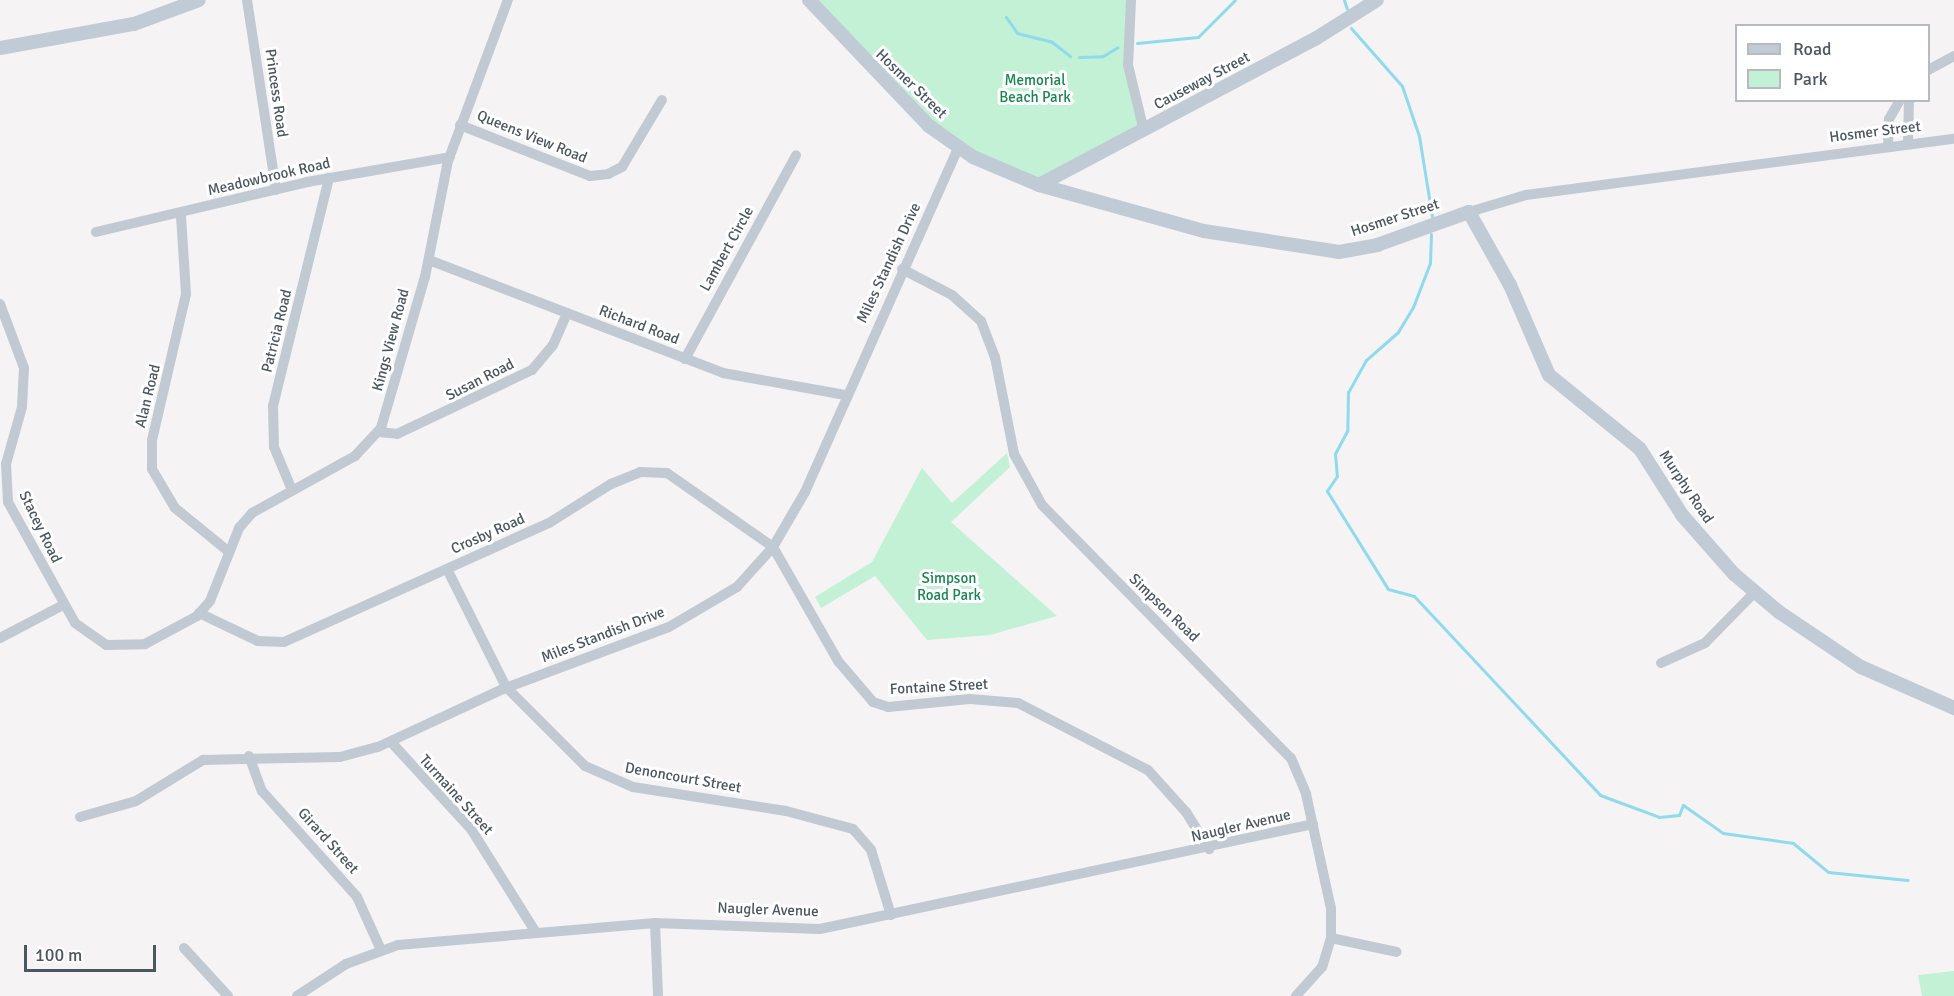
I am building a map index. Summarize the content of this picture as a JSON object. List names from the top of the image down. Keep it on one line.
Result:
{"streets":{"street":["Causeway Street","Hosmer Street","Princess Road","Queens View Road","Meadowbrook Road","Lambert Circle","Miles Standish Drive","Richard Road","Patricia Road","Kings View Road","Susan Road","Alan Road","Murphy Road","Stacey Road","Crosby Road","Simpson Road","Fontaine Street","Denoncourt Street","Turmaine Street","Naugler Avenue","Girard Street"]},"crossings":[["Causeway Street","Hosmer Street"],["Hosmer Street","Miles Standish Drive"],["Hosmer Street","Murphy Road"],["Princess Road","Meadowbrook Road"],["Queens View Road","Kings View Road"],["Meadowbrook Road","Patricia Road"],["Meadowbrook Road","Kings View Road"],["Meadowbrook Road","Alan Road"],["Lambert Circle","Richard Road"],["Miles Standish Drive","Richard Road"],["Miles Standish Drive","Crosby Road"],["Miles Standish Drive","Simpson Road"],["Miles Standish Drive","Fontaine Street"],["Miles Standish Drive","Denoncourt Street"],["Miles Standish Drive","Turmaine Street"],["Miles Standish Drive","Girard Street"],["Richard Road","Kings View Road"],["Richard Road","Susan Road"],["Patricia Road","Kings View Road"],["Kings View Road","Susan Road"],["Kings View Road","Alan Road"],["Kings View Road","Stacey Road"],["Kings View Road","Crosby Road"],["Stacey Road","Crosby Road"],["Crosby Road","Fontaine Street"],["Crosby Road","Denoncourt Street"],["Simpson Road","Naugler Avenue"],["Fontaine Street","Naugler Avenue"],["Denoncourt Street","Naugler Avenue"],["Turmaine Street","Naugler Avenue"],["Naugler Avenue","Girard Street"]],"parks":["Memorial Beach Park","Simpson Road Park"],"legend":["Road","Park"],"scale_bar":"100 m"}
